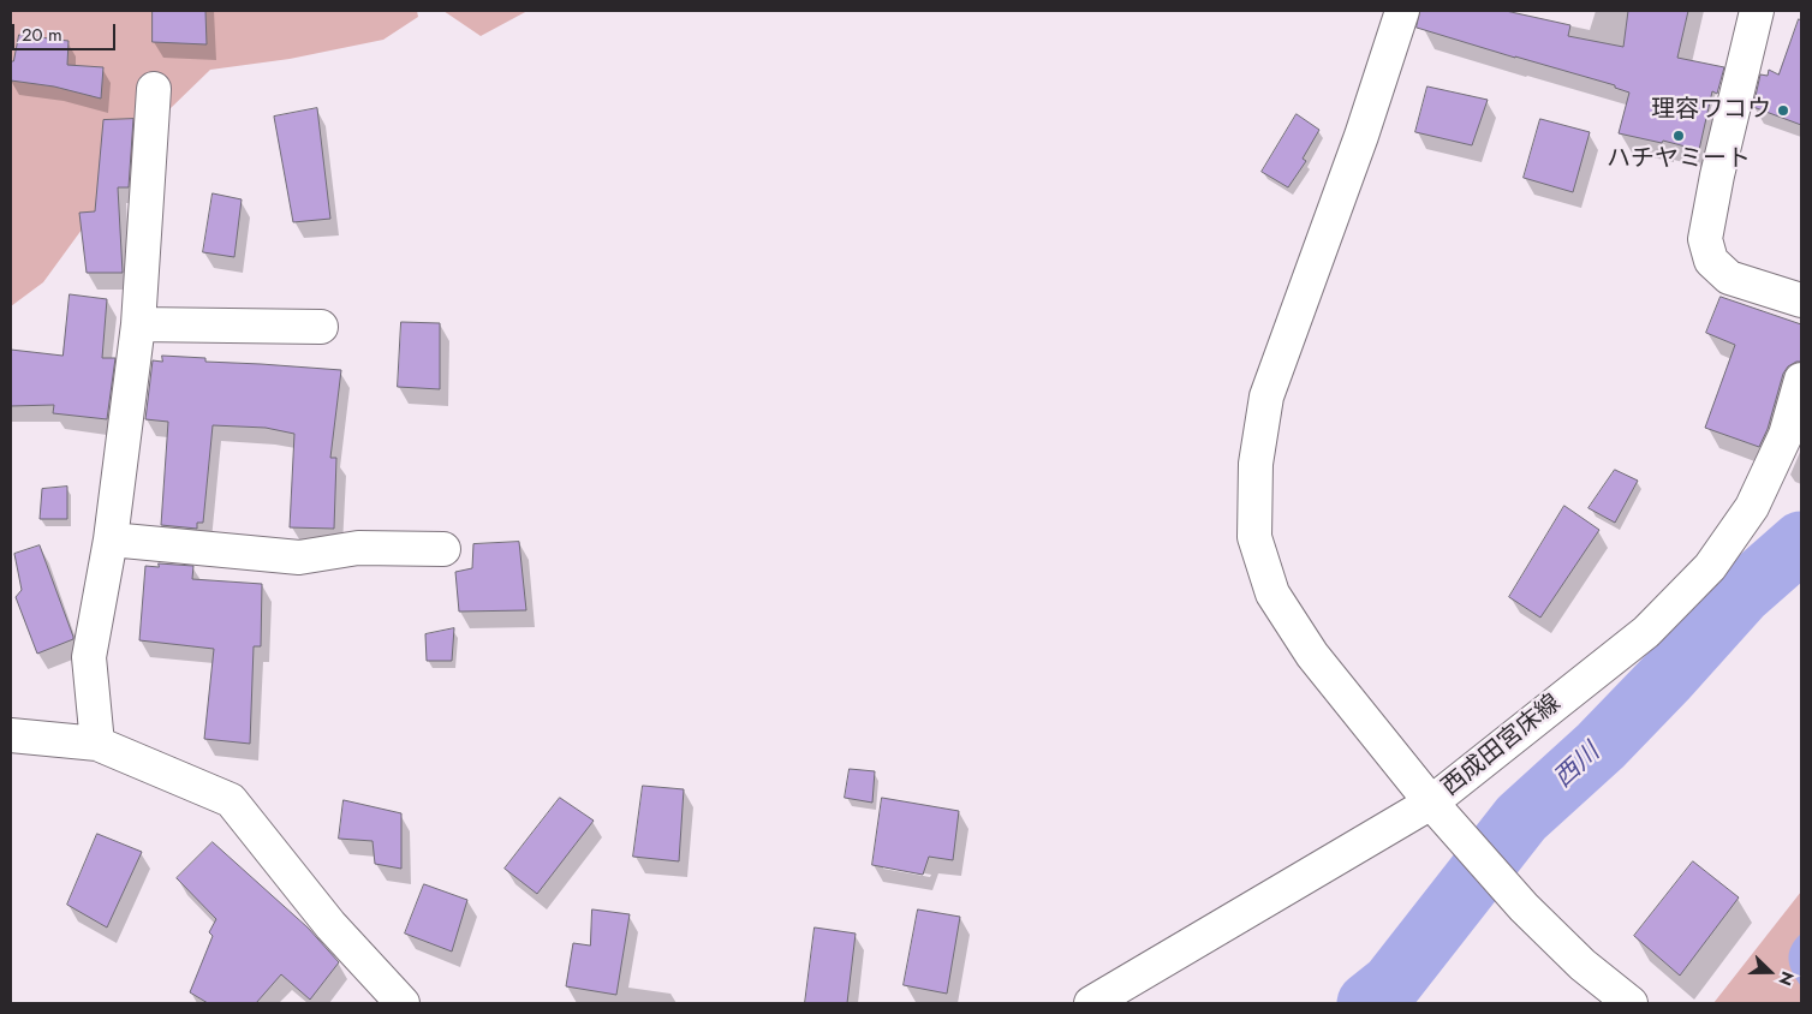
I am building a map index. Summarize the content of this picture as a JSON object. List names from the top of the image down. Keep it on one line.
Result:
{"streets":{"street":["西成田宮床線"]},"water":["西川"],"places":["理容ワコウ","ハチヤミート"],"scale_bar":"20 m","north":"right"}
